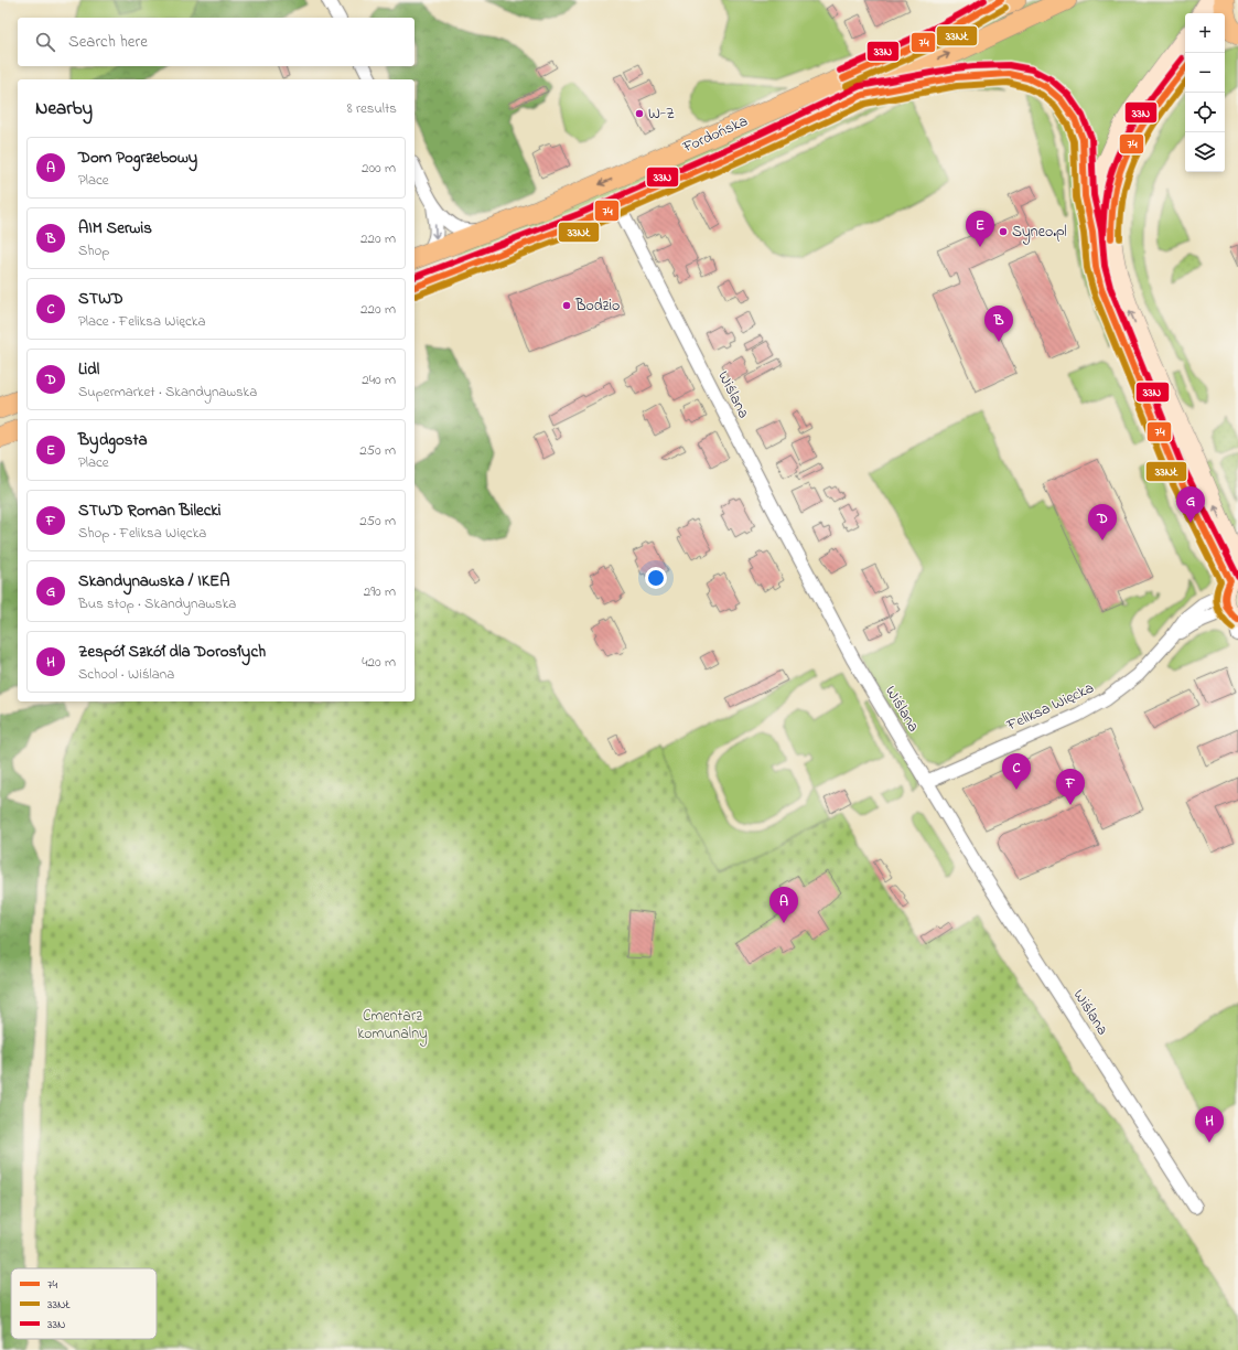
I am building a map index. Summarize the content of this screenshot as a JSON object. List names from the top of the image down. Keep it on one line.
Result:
{"streets":{"main road":["Fordońska"],"street":["Wiślana","Feliksa Więcka"]},"crossings":[["Fordońska","Wiślana"],["Wiślana","Feliksa Więcka"]],"parks":["Cmentarz komunalny"],"places":["W-Z","Syneo.pl","Bodzio"],"lines":["transit line 74","transit line 33N","transit line 33NŁ"],"legend":["74","33NŁ","33N"],"page":{"map_buttons":["+","−"],"search":"Search here","heading":["Nearby","8 results"],"list":[{"mark":"A","name":"Dom Pogrzebowy","note":"Place","value":"200 m"},{"mark":"B","name":"AIM Serwis","note":"Shop","value":"220 m"},{"mark":"C","name":"STWD","note":"Place · Feliksa Więcka","value":"220 m"},{"mark":"D","name":"Lidl","note":"Supermarket · Skandynawska","value":"240 m"},{"mark":"E","name":"Bydgosta","note":"Place","value":"250 m"},{"mark":"F","name":"STWD Roman Bilecki","note":"Shop · Feliksa Więcka","value":"250 m"},{"mark":"G","name":"Skandynawska / IKEA","note":"Bus stop · Skandynawska","value":"290 m"},{"mark":"H","name":"Zespół Szkół dla Dorosłych","note":"School · Wiślana","value":"420 m"}],"pins":["E","B","G","D","C","F","A","H"]}}
